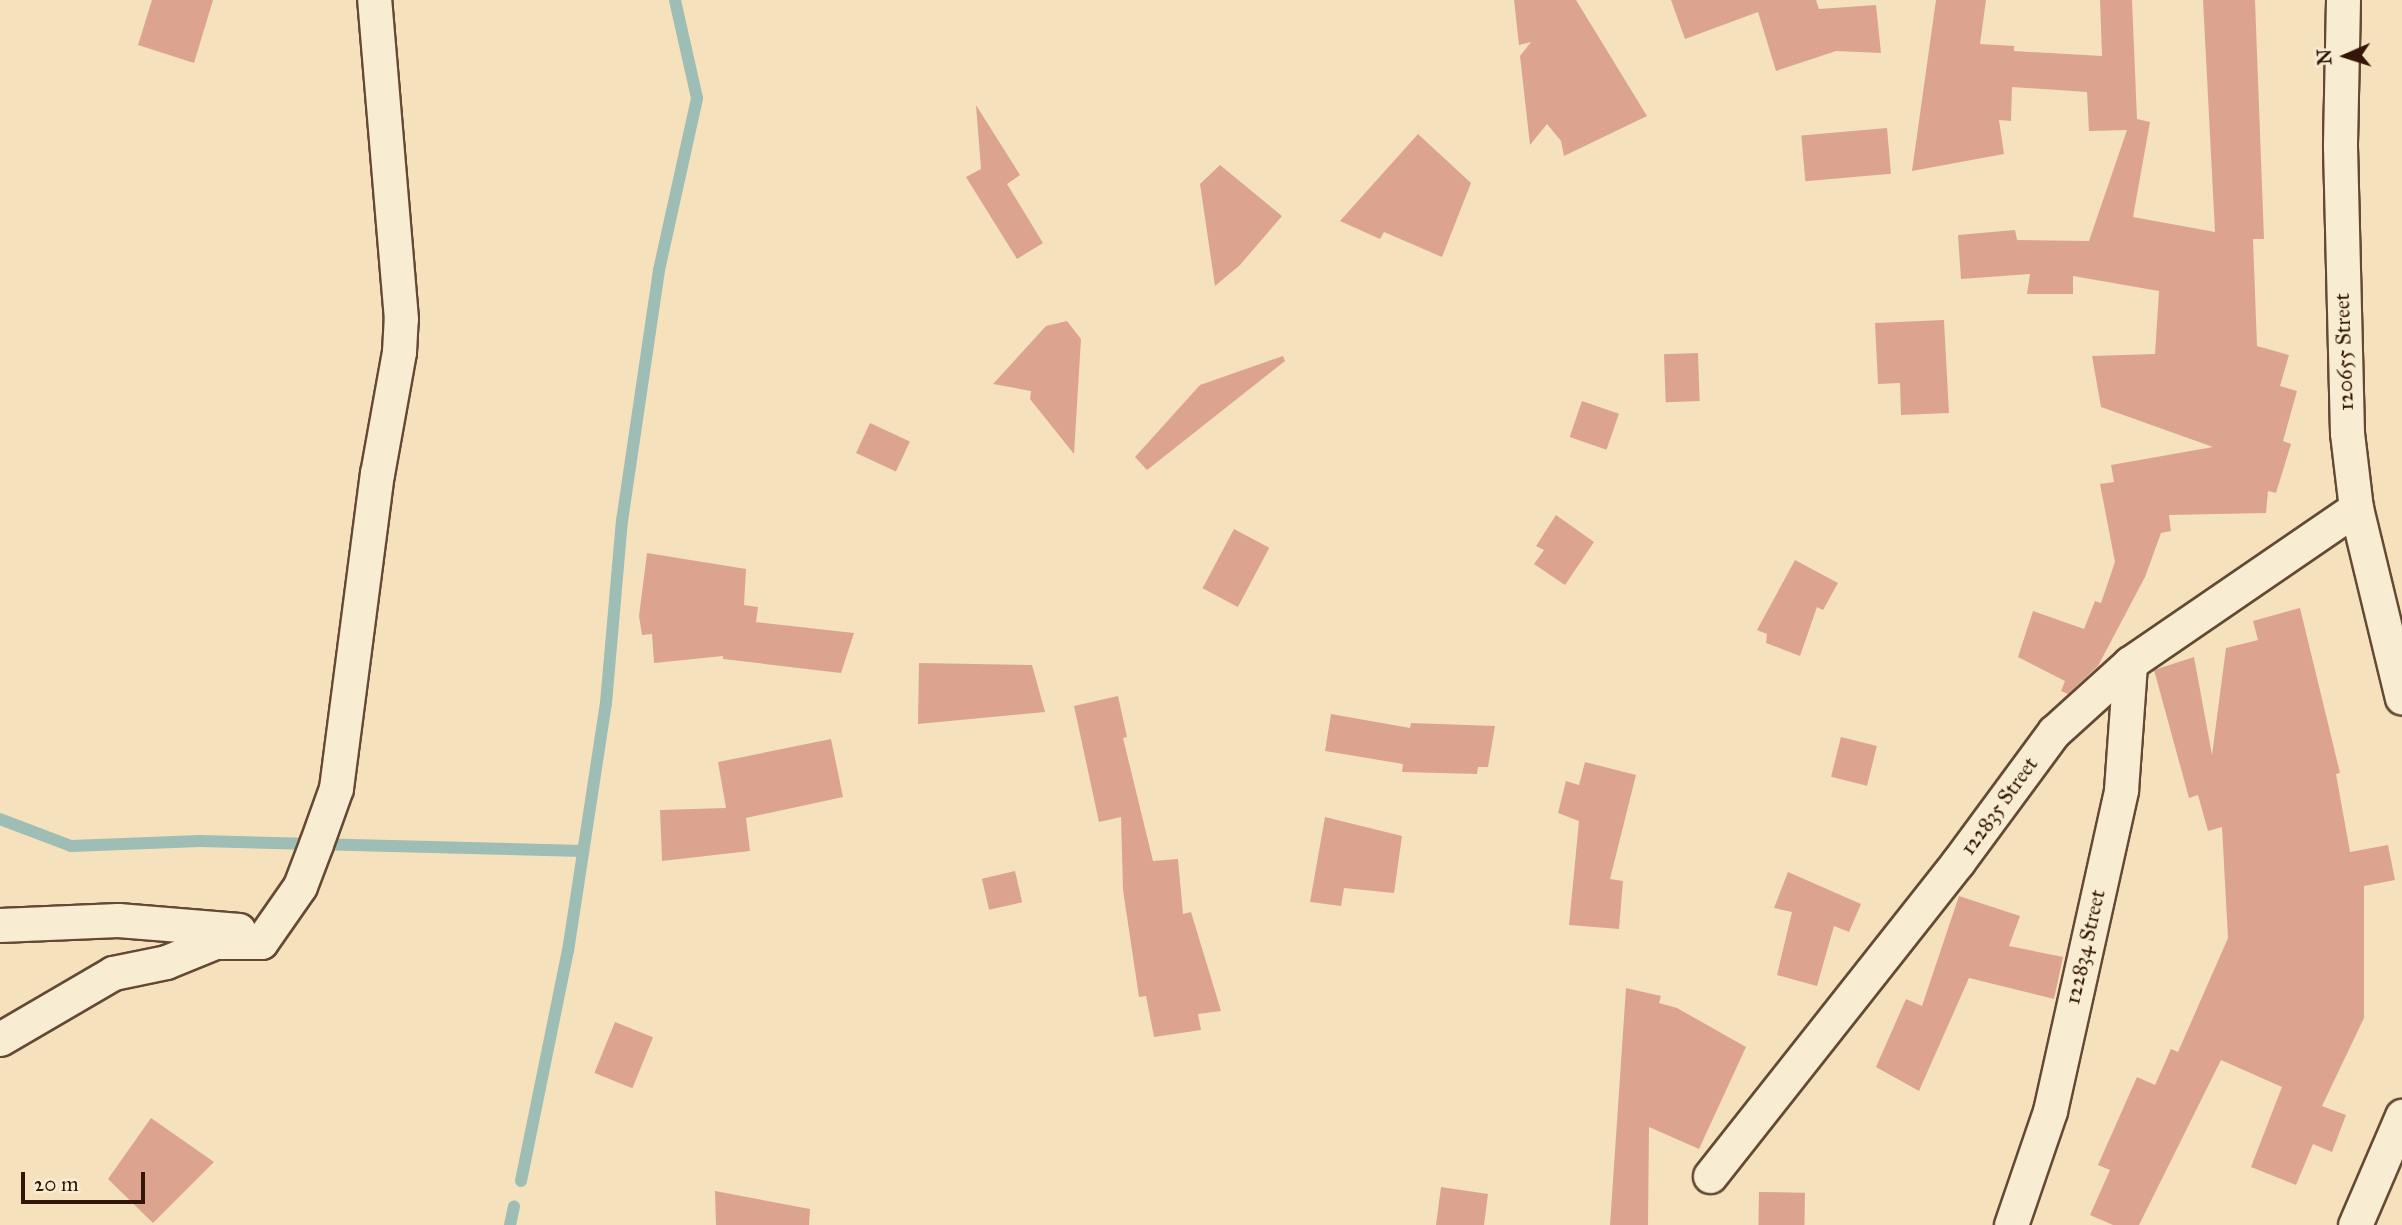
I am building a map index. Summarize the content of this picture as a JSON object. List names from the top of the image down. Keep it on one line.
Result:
{"streets":{"street":["120655 Street","122835 Street","122834 Street"]},"crossings":[["120655 Street","122835 Street"],["122835 Street","122834 Street"]],"scale_bar":"20 m","north":"left"}
